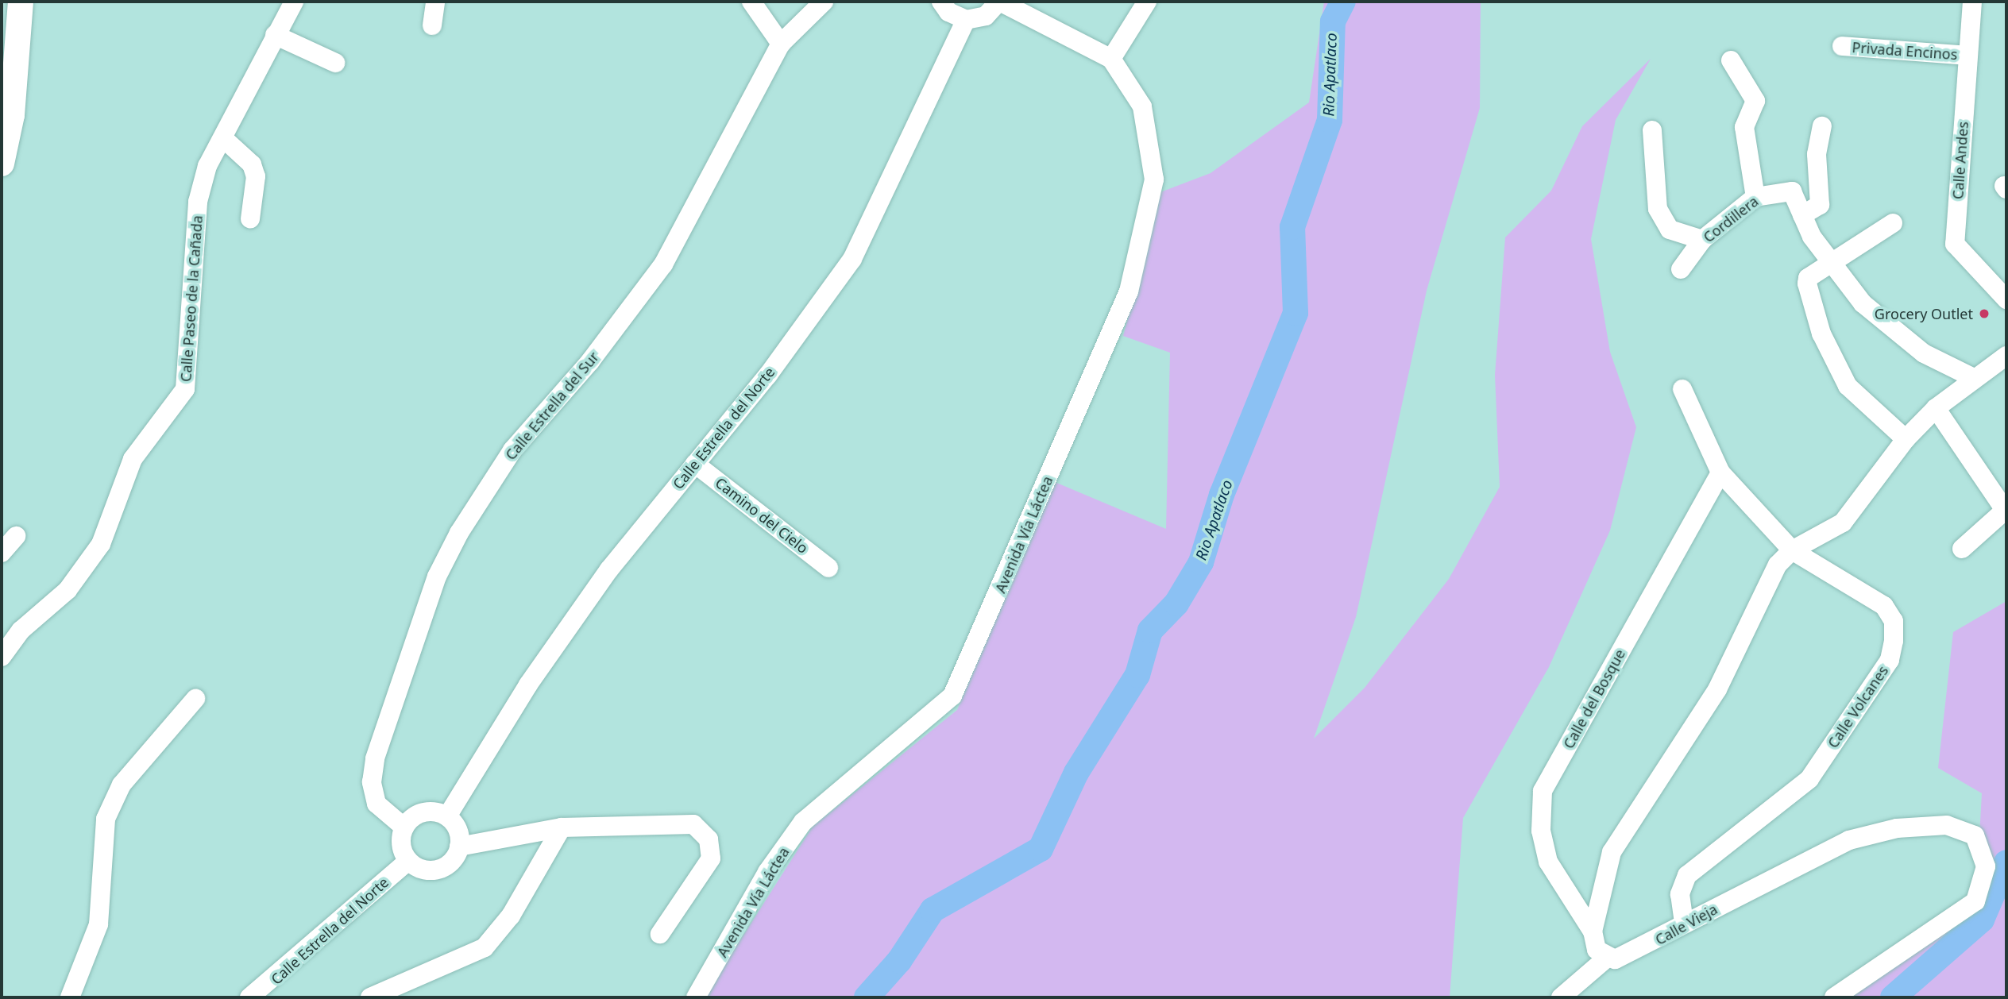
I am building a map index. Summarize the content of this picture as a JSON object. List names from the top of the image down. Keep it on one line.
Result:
{"streets":{"street":["Privada Encinos","Calle Andes","Cordillera","Calle Paseo de la Cañada","Calle Estrella del Sur","Calle Estrella del Norte","Camino del Cielo","Avenida Vía Láctea","Calle del Bosque","Calle Volcanes","Calle Vieja"]},"crossings":[["Privada Encinos","Calle Andes"],["Calle Estrella del Sur","Calle Estrella del Norte"],["Calle Estrella del Norte","Camino del Cielo"],["Calle del Bosque","Calle Volcanes"],["Calle Volcanes","Calle Vieja"]],"water":["Rio Apatlaco"],"places":["Grocery Outlet"]}
